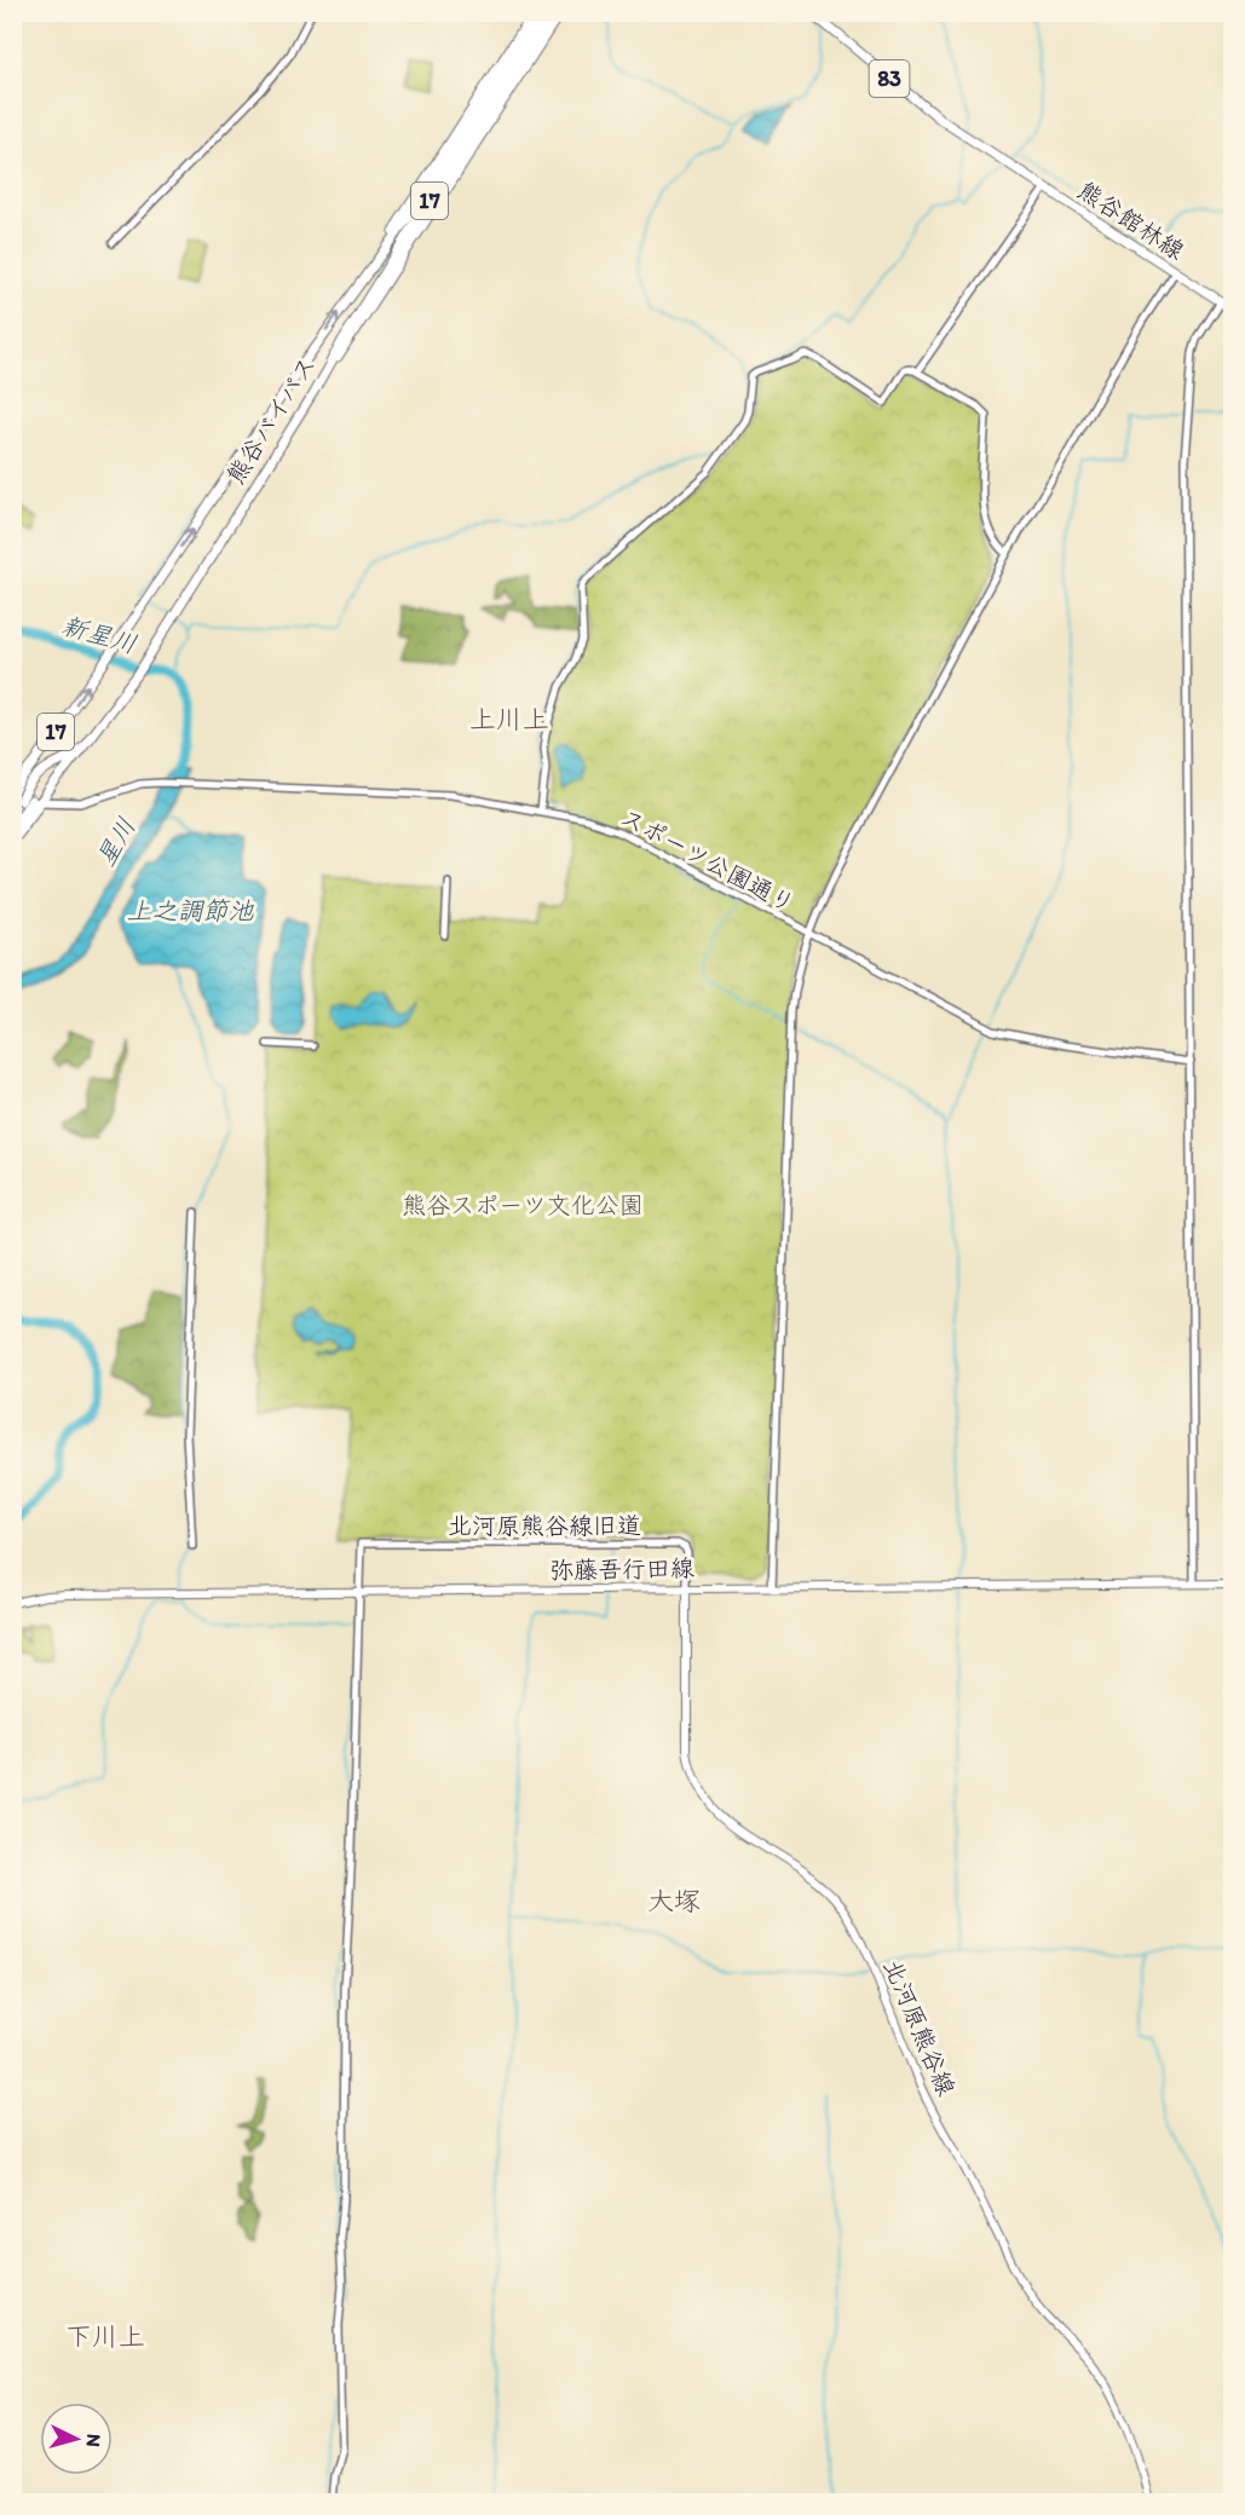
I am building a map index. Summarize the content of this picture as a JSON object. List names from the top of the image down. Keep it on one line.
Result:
{"streets":{"main road":["83","17","熊谷館林線","熊谷バイパス","弥藤吾行田線","北河原熊谷線"],"street":["スポーツ公園通り","北河原熊谷線旧道"]},"crossings":[["83","熊谷館林線"],["17","熊谷バイパス"],["熊谷バイパス","スポーツ公園通り"],["北河原熊谷線旧道","弥藤吾行田線"],["北河原熊谷線旧道","北河原熊谷線"],["弥藤吾行田線","北河原熊谷線"]],"districts":["上川上","大塚","下川上"],"water":["新星川","星川","上之調節池"],"parks":["熊谷スポーツ文化公園"],"north":"right"}
